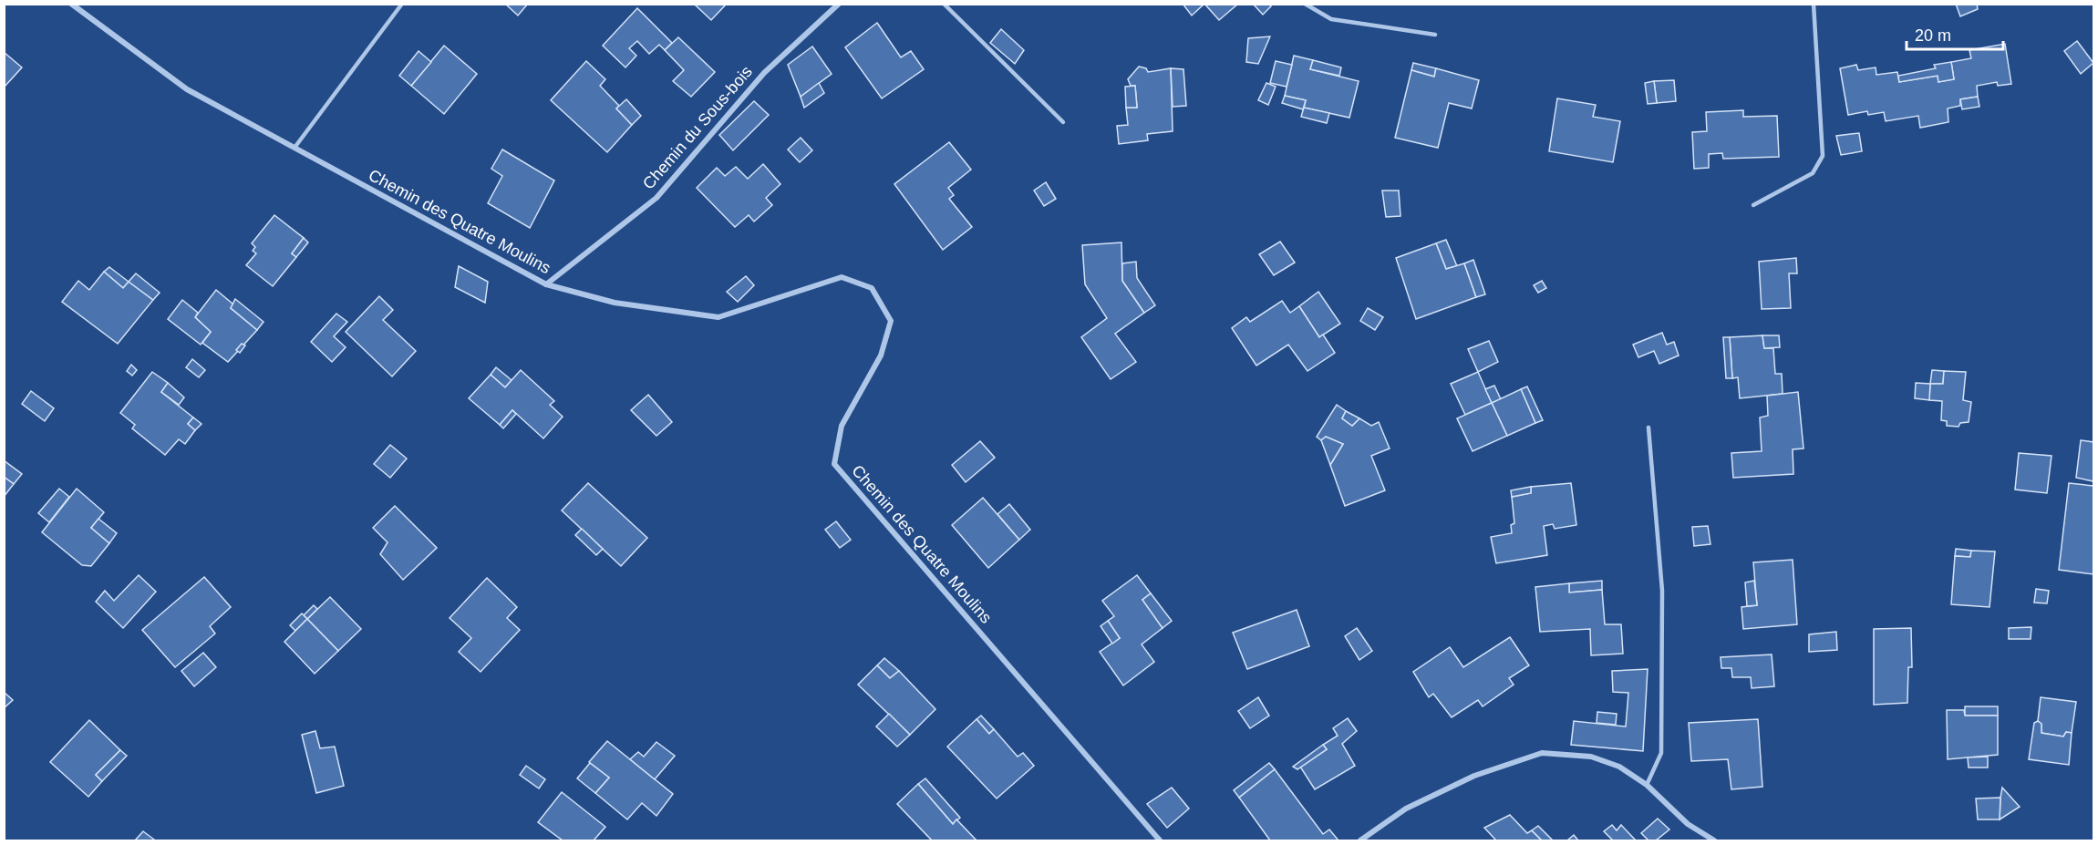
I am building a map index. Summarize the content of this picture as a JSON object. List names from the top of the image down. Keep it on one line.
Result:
{"streets":{"street":["Chemin du Sous-bois","Chemin des Quatre Moulins"]},"crossings":[["Chemin du Sous-bois","Chemin des Quatre Moulins"]],"scale_bar":"20 m"}
